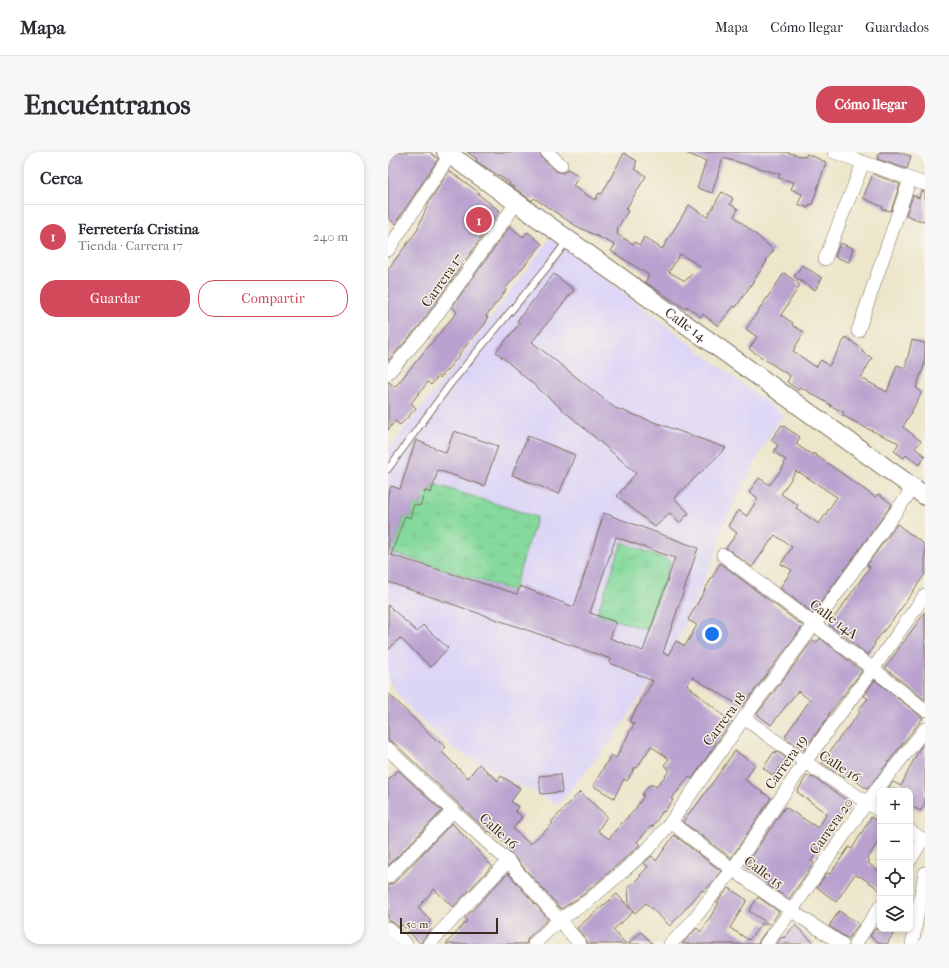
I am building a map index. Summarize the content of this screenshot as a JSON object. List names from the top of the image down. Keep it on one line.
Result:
{"streets":{"street":["Carrera 17","Calle 14","Calle 14A","Carrera 18","Carrera 19","Calle 16","Carrera 20","Calle 15"]},"crossings":[["Carrera 17","Calle 14"],["Calle 14","Carrera 18"],["Calle 14A","Carrera 18"],["Calle 14A","Carrera 19"],["Carrera 18","Calle 16"],["Carrera 18","Calle 15"],["Carrera 19","Calle 16"],["Carrera 19","Calle 15"],["Calle 16","Carrera 20"],["Carrera 20","Calle 15"]],"scale_bar":"50 m","page":{"header":"Mapa","nav":["Mapa","Cómo llegar","Guardados"],"buttons":["Cómo llegar",["Guardar","Compartir"]],"title":"Encuéntranos","heading":"Cerca","list":[{"mark":"1","name":"Ferretería Cristina","note":"Tienda · Carrera 17","value":"240 m"}],"pins":"1","map_buttons":["+","−"],"scale":"50 m"}}
